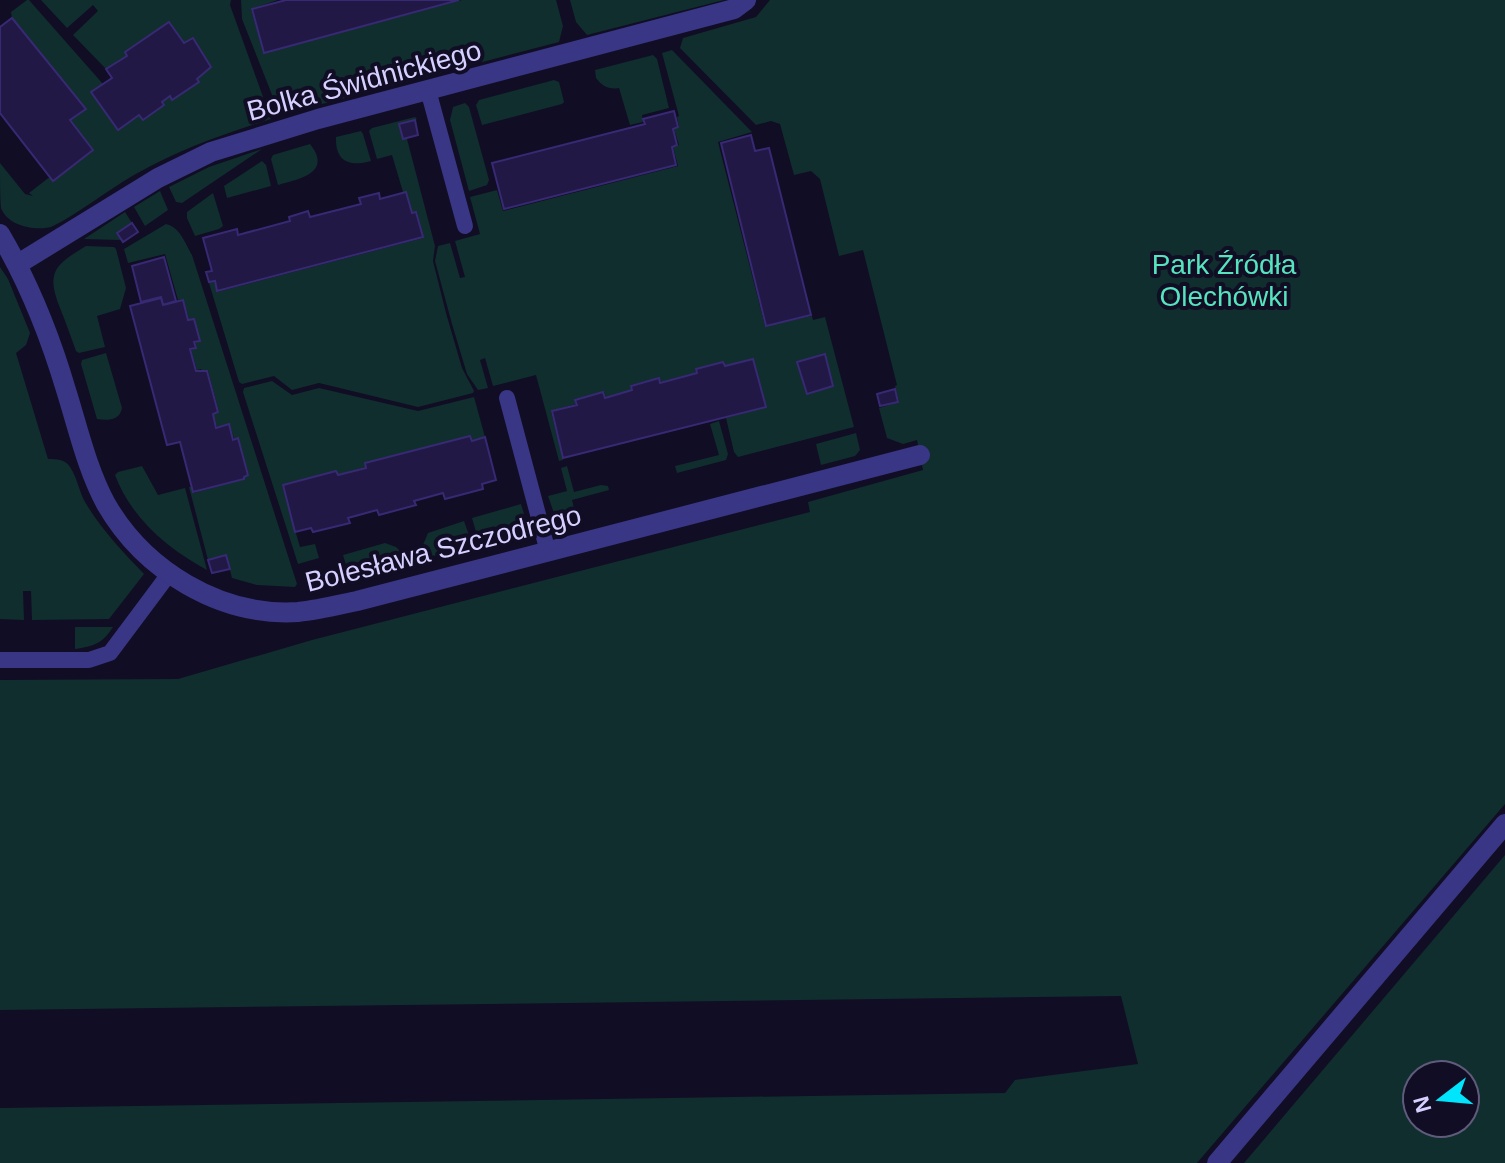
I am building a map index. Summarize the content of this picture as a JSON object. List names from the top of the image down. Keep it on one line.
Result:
{"streets":{"street":["Bolka Świdnickiego","Bolesława Szczodrego"]},"crossings":[["Bolka Świdnickiego","Bolesława Szczodrego"]],"parks":["Park Źródła Olechówki"],"north":"left"}
